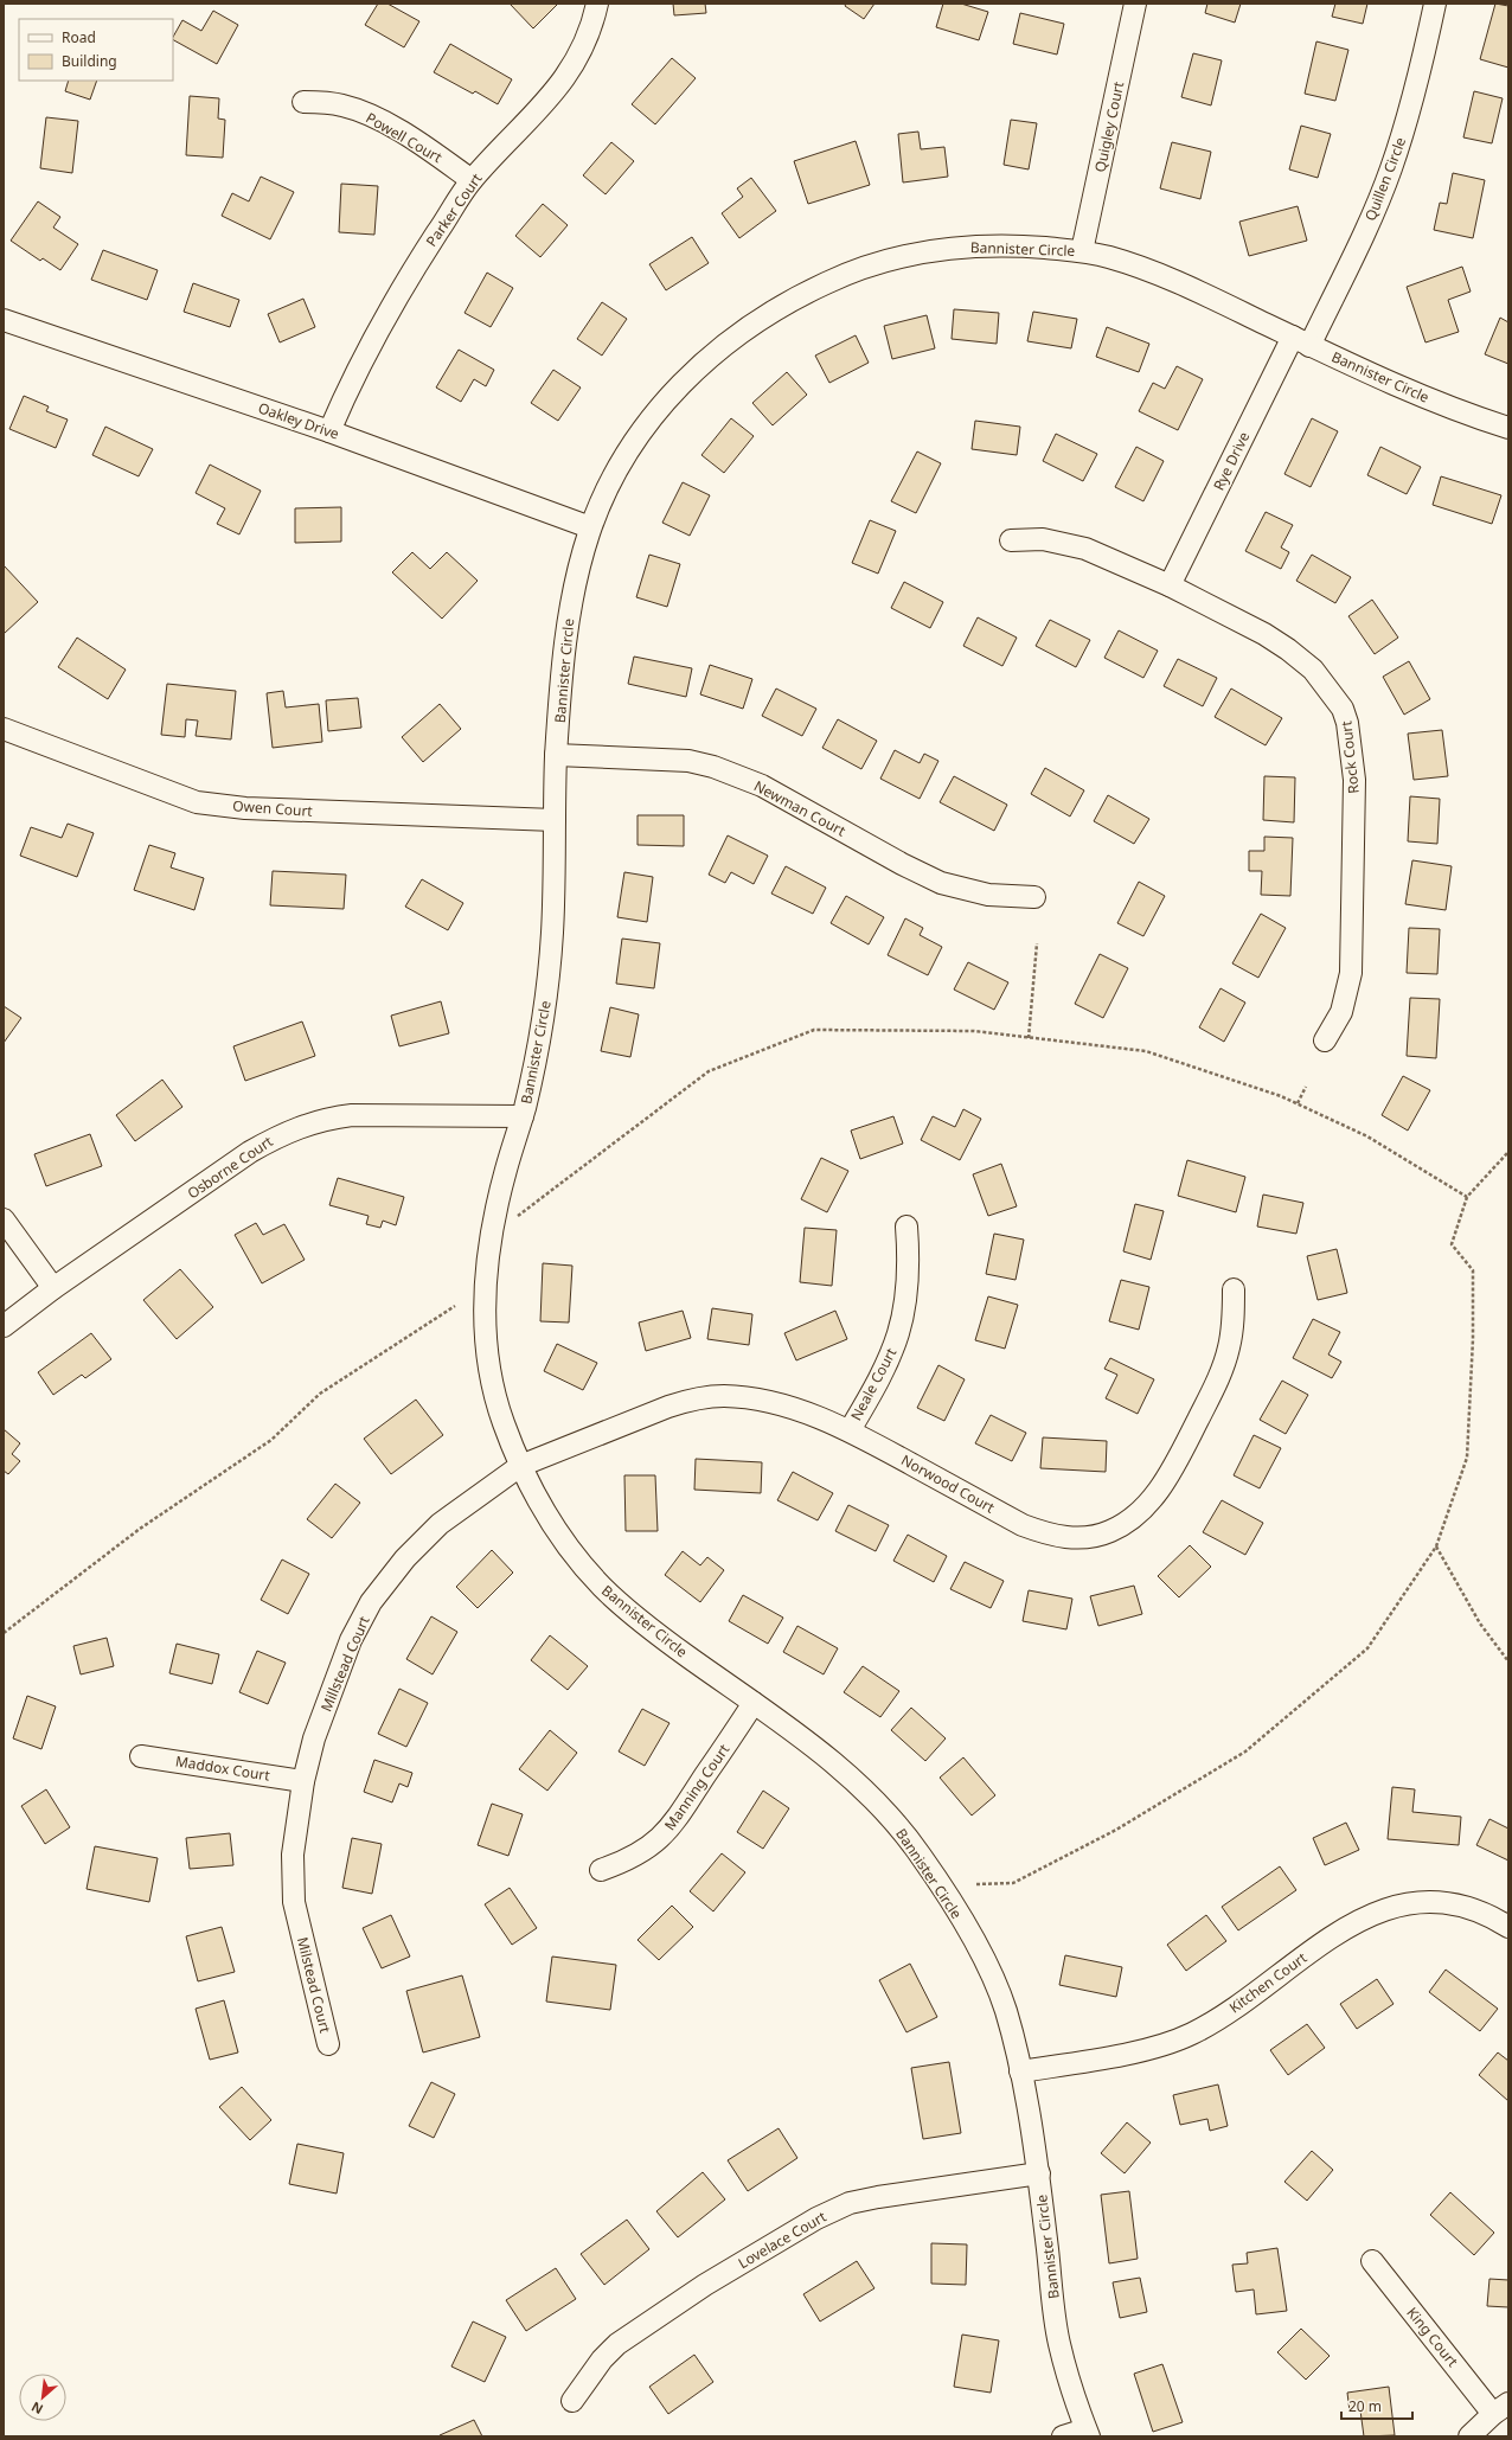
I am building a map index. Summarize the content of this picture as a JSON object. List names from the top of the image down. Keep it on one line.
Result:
{"streets":{"street":["Quigley Court","Powell Court","Quillen Circle","Parker Court","Bannister Circle","Oakley Drive","Rye Drive","Rock Court","Owen Court","Newman Court","Osborne Court","Neale Court","Norwood Court","Millstead Court","Maddox Court","Manning Court","Kitchen Court","Milstead Court","Lovelace Court","King Court"]},"crossings":[["Quigley Court","Bannister Circle"],["Powell Court","Parker Court"],["Quillen Circle","Bannister Circle"],["Quillen Circle","Rye Drive"],["Parker Court","Oakley Drive"],["Bannister Circle","Oakley Drive"],["Bannister Circle","Rye Drive"],["Bannister Circle","Owen Court"],["Bannister Circle","Newman Court"],["Bannister Circle","Osborne Court"],["Bannister Circle","Norwood Court"],["Bannister Circle","Millstead Court"],["Bannister Circle","Manning Court"],["Bannister Circle","Kitchen Court"],["Bannister Circle","Lovelace Court"],["Rye Drive","Rock Court"],["Neale Court","Norwood Court"],["Norwood Court","Millstead Court"],["Millstead Court","Maddox Court"],["Millstead Court","Milstead Court"]],"legend":["Road","Building"],"scale_bar":"20 m","north":"bottom left"}
